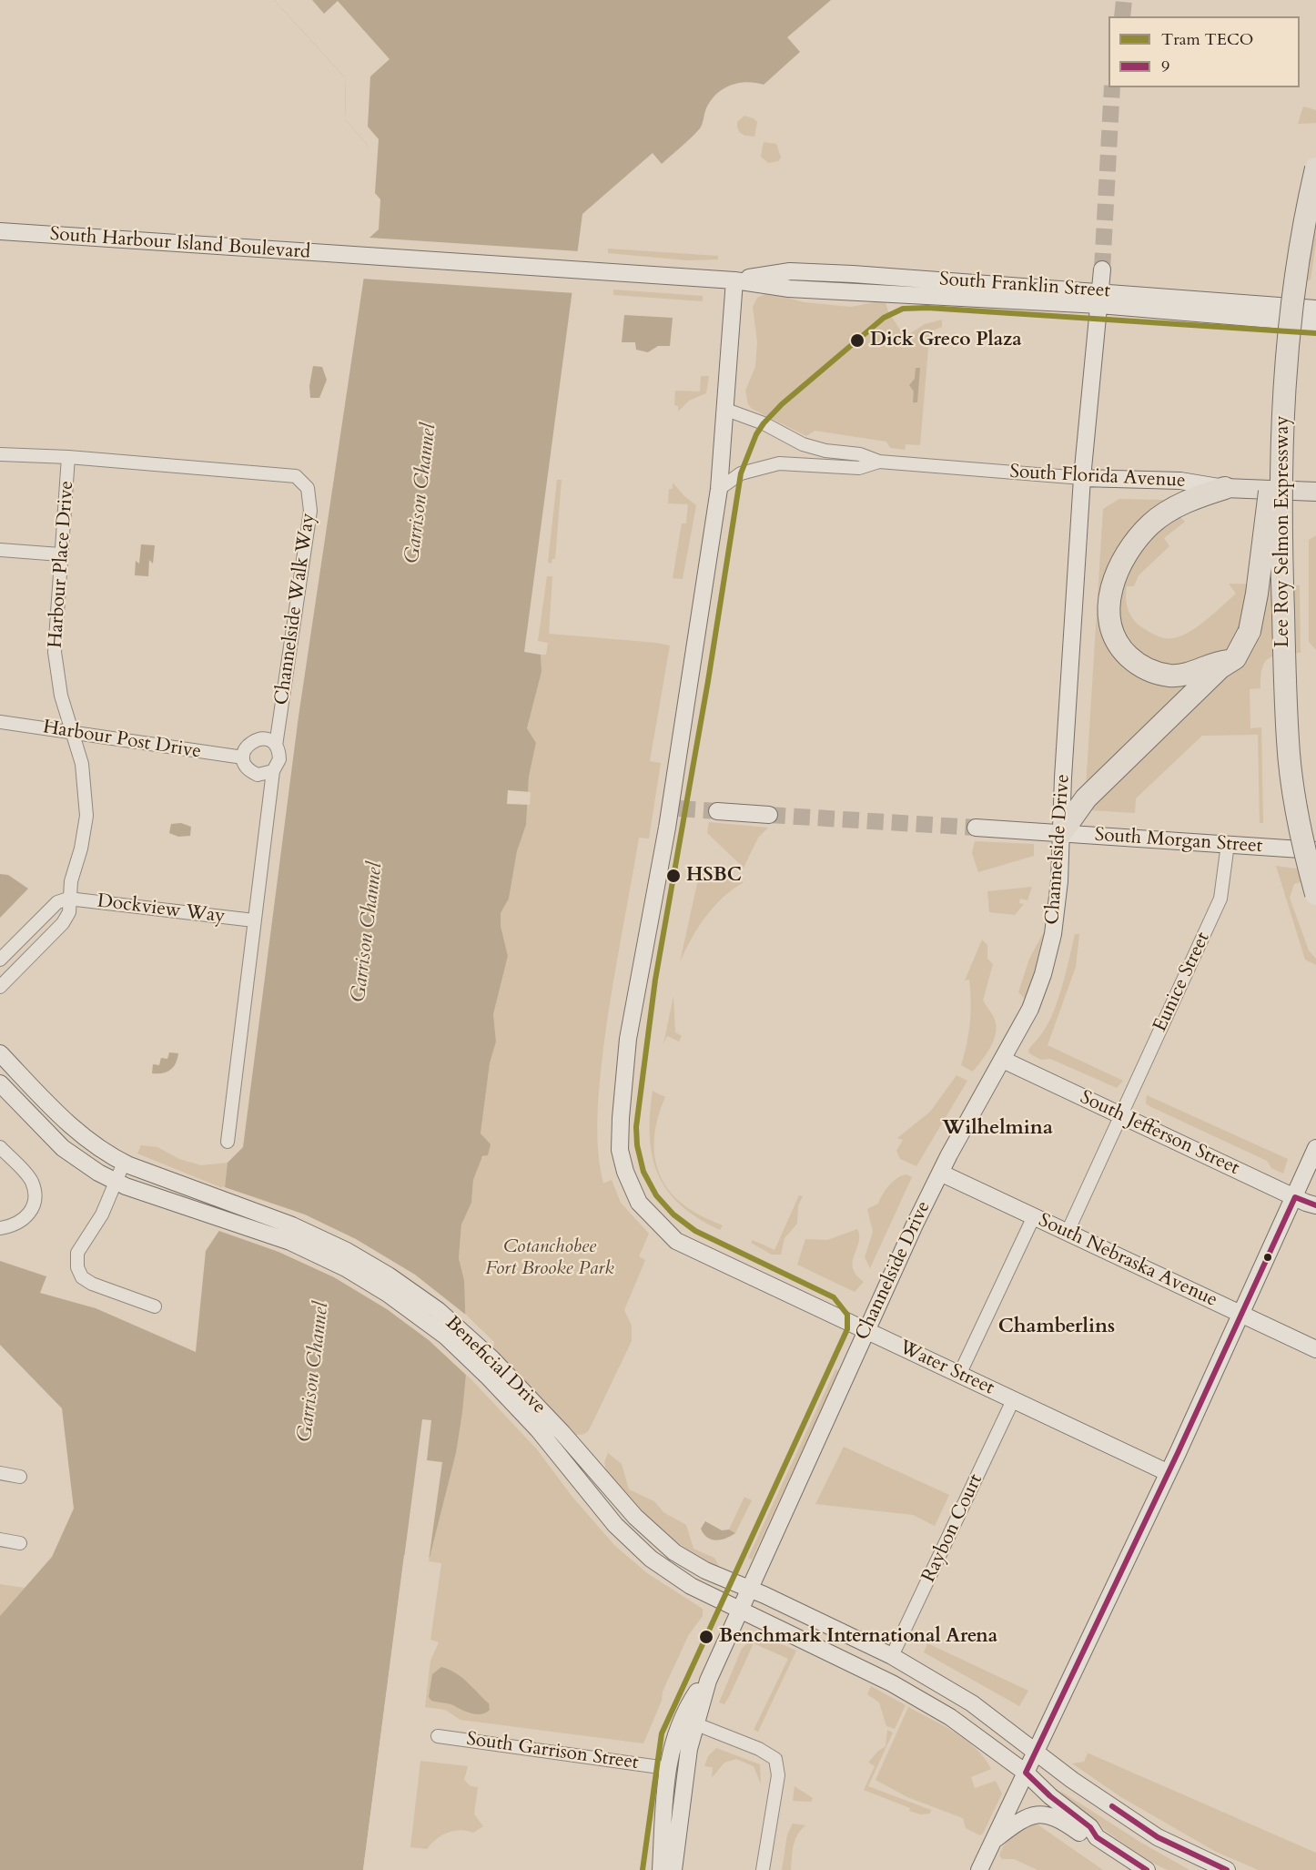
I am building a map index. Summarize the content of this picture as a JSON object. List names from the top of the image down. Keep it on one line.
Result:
{"streets":{"highway":["Lee Roy Selmon Expressway"],"main road":["South Florida Avenue"],"street":["South Harbour Island Boulevard","South Franklin Street","Harbour Place Drive","Channelside Walk Way","Harbour Post Drive","South Morgan Street","Channelside Drive","Dockview Way","Eunice Street","South Jefferson Street","South Nebraska Avenue","Beneficial Drive","Water Street","Raybon Court","South Garrison Street"]},"crossings":[["South Harbour Island Boulevard","South Franklin Street"],["South Franklin Street","Channelside Drive"],["South Franklin Street","Water Street"],["South Florida Avenue","Channelside Drive"],["South Florida Avenue","Water Street"],["Harbour Place Drive","Channelside Walk Way"],["Harbour Place Drive","Harbour Post Drive"],["Harbour Place Drive","Dockview Way"],["Channelside Walk Way","Harbour Post Drive"],["South Morgan Street","Channelside Drive"],["South Morgan Street","Eunice Street"],["Channelside Drive","South Jefferson Street"],["Channelside Drive","South Nebraska Avenue"],["Channelside Drive","Beneficial Drive"],["Channelside Drive","Water Street"],["Channelside Drive","South Garrison Street"],["Eunice Street","South Jefferson Street"],["Eunice Street","South Nebraska Avenue"],["Beneficial Drive","Raybon Court"],["Water Street","Raybon Court"]],"districts":["Wilhelmina","Chamberlins"],"water":["Garrison Channel"],"parks":["Cotanchobee Fort Brooke Park"],"places":["Dick Greco Plaza","HSBC","Benchmark International Arena"],"lines":["tram line TECO","transit line 9"],"legend":["Tram TECO","9"]}
